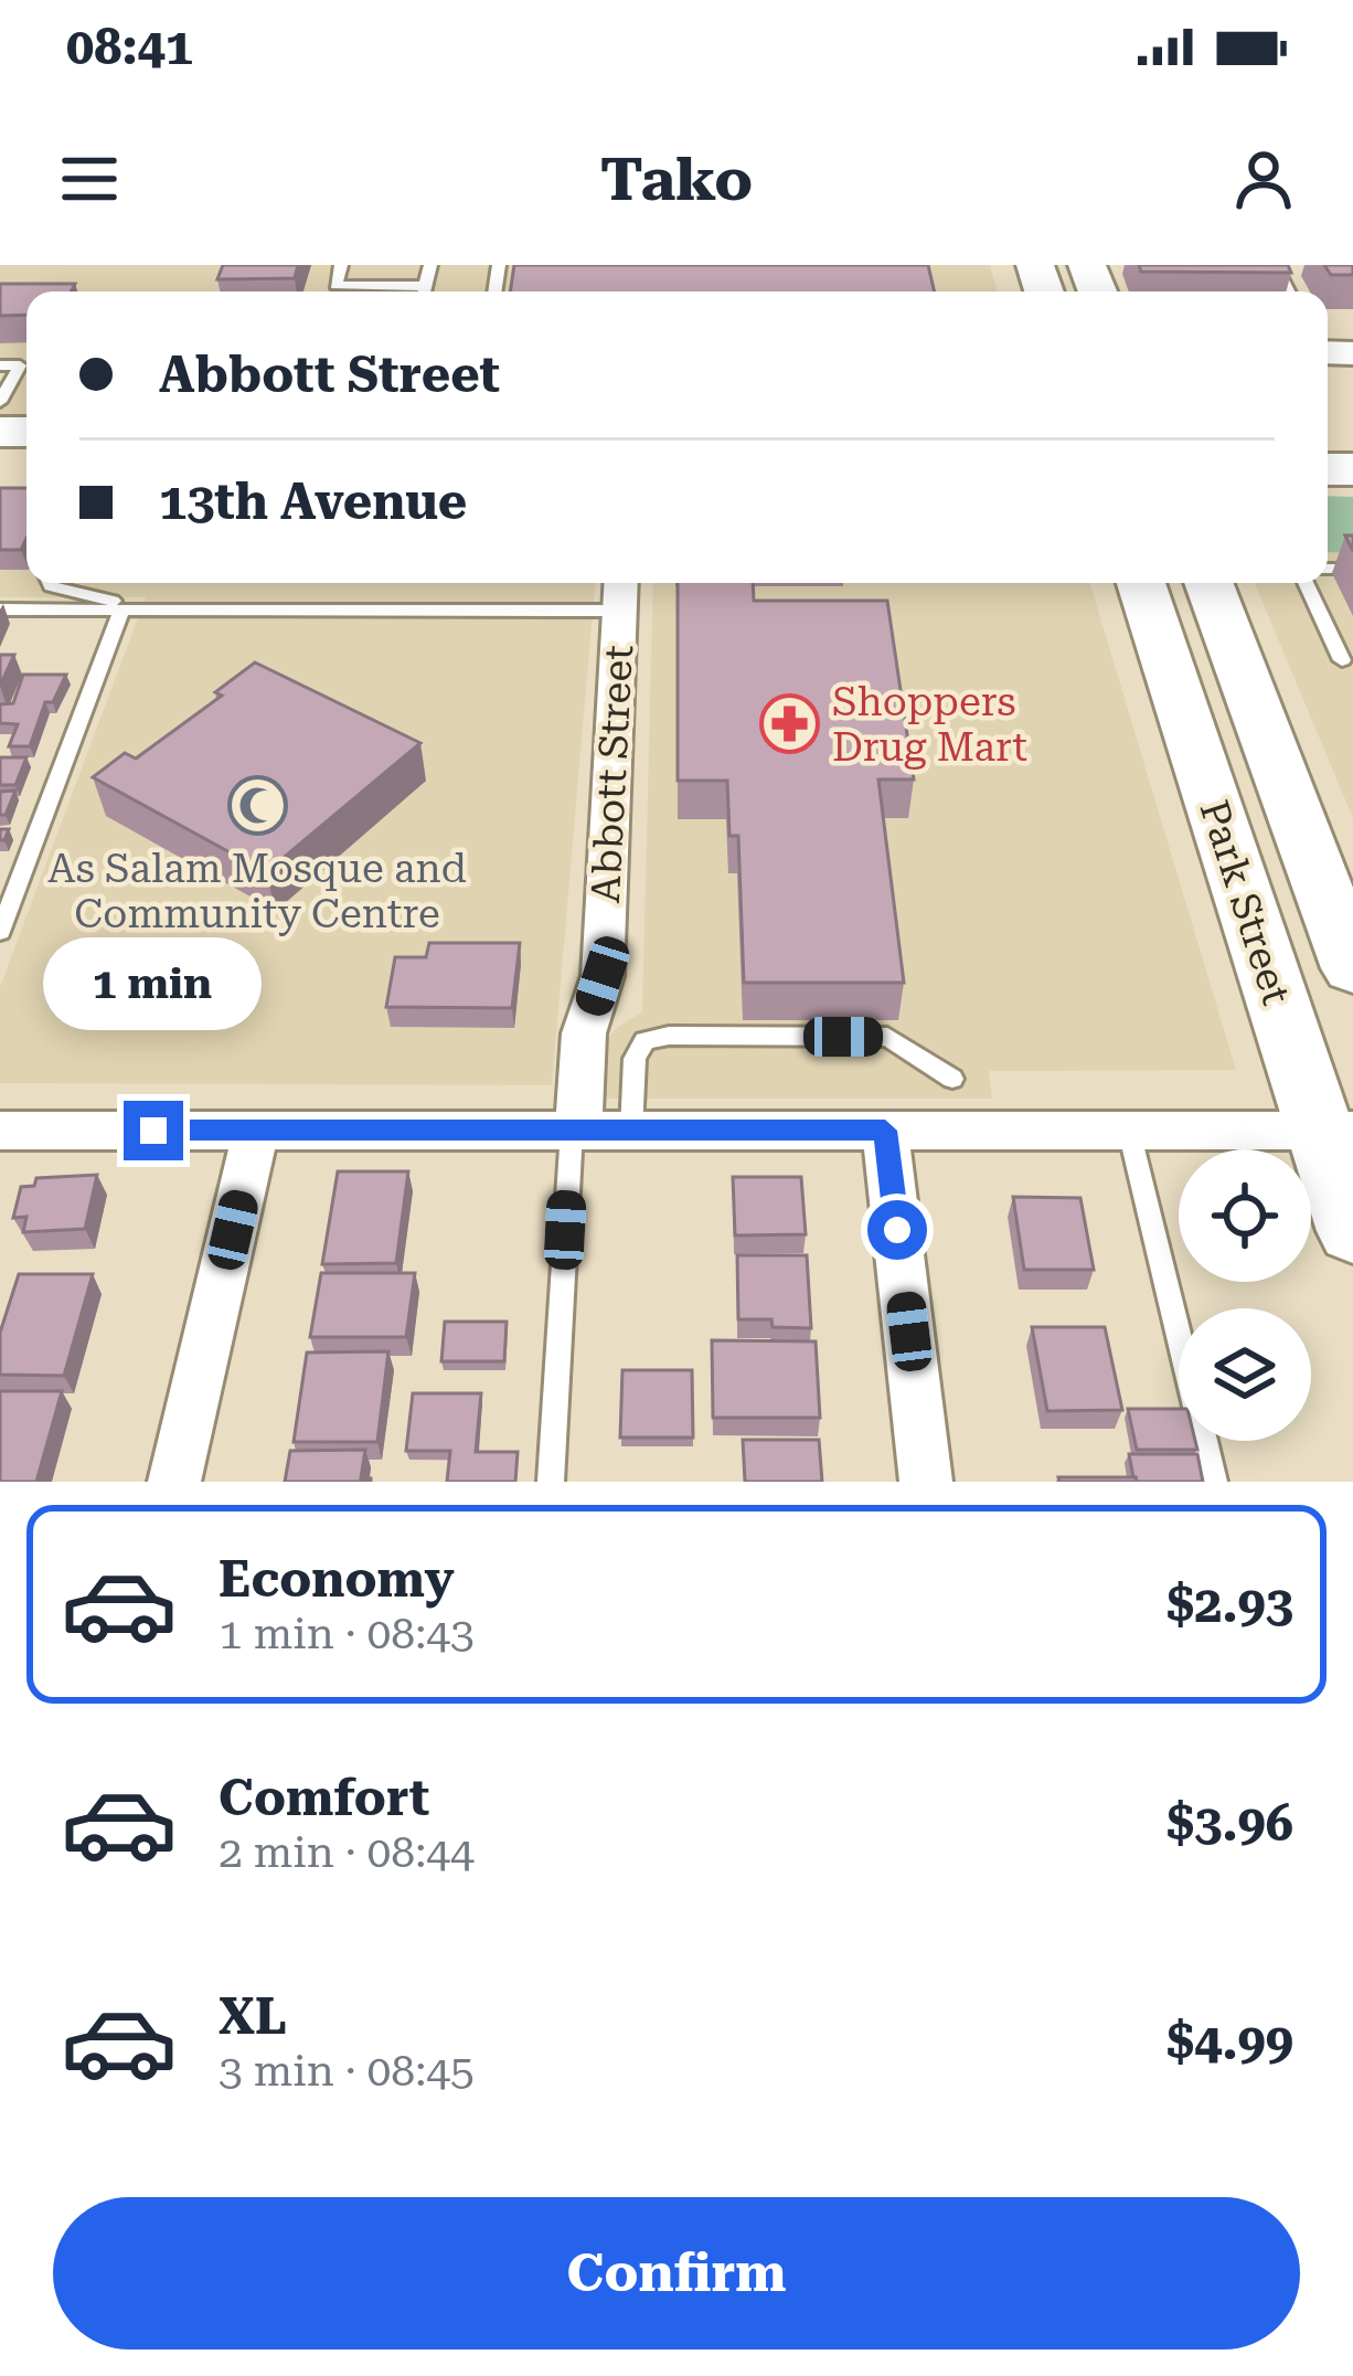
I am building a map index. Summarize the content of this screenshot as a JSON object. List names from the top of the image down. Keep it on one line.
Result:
{"streets":{"main road":["Park Street"],"street":["Abbott Street"]},"places":{"pharmacy":["Shoppers Drug Mart"],"mosque":["As Salam Mosque and Community Centre"]},"page":{"status":"08:41","header":"Tako","banner":["Abbott Street","13th Avenue"],"bubble":"1 min","list":[{"name":"Economy","note":"1 min · 08:43","value":"$2.93"},{"name":"Comfort","note":"2 min · 08:44","value":"$3.96"},{"name":"XL","note":"3 min · 08:45","value":"$4.99"}],"buttons":"Confirm"}}
